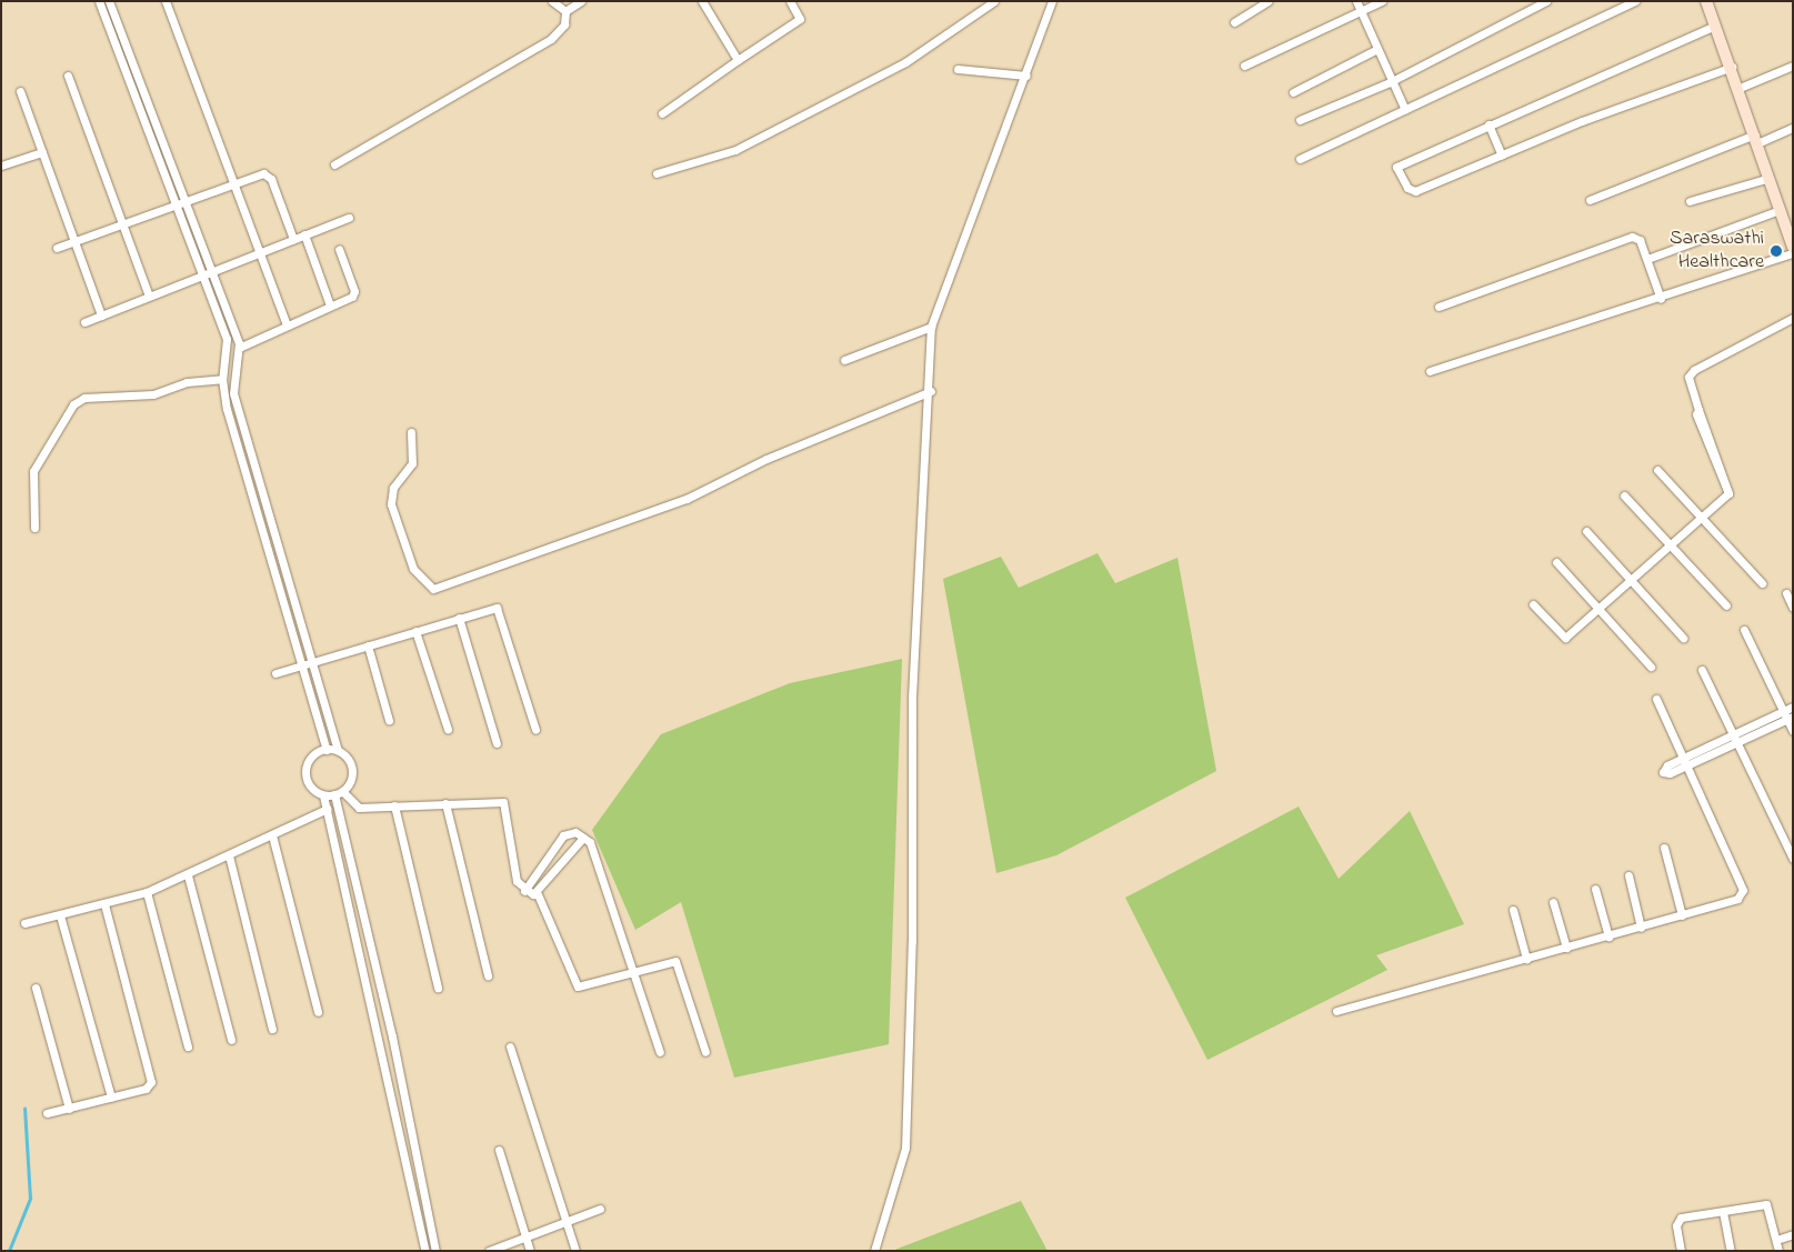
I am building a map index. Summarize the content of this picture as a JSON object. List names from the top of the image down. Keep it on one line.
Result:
{"places":["Saraswathi Healthcare"]}
